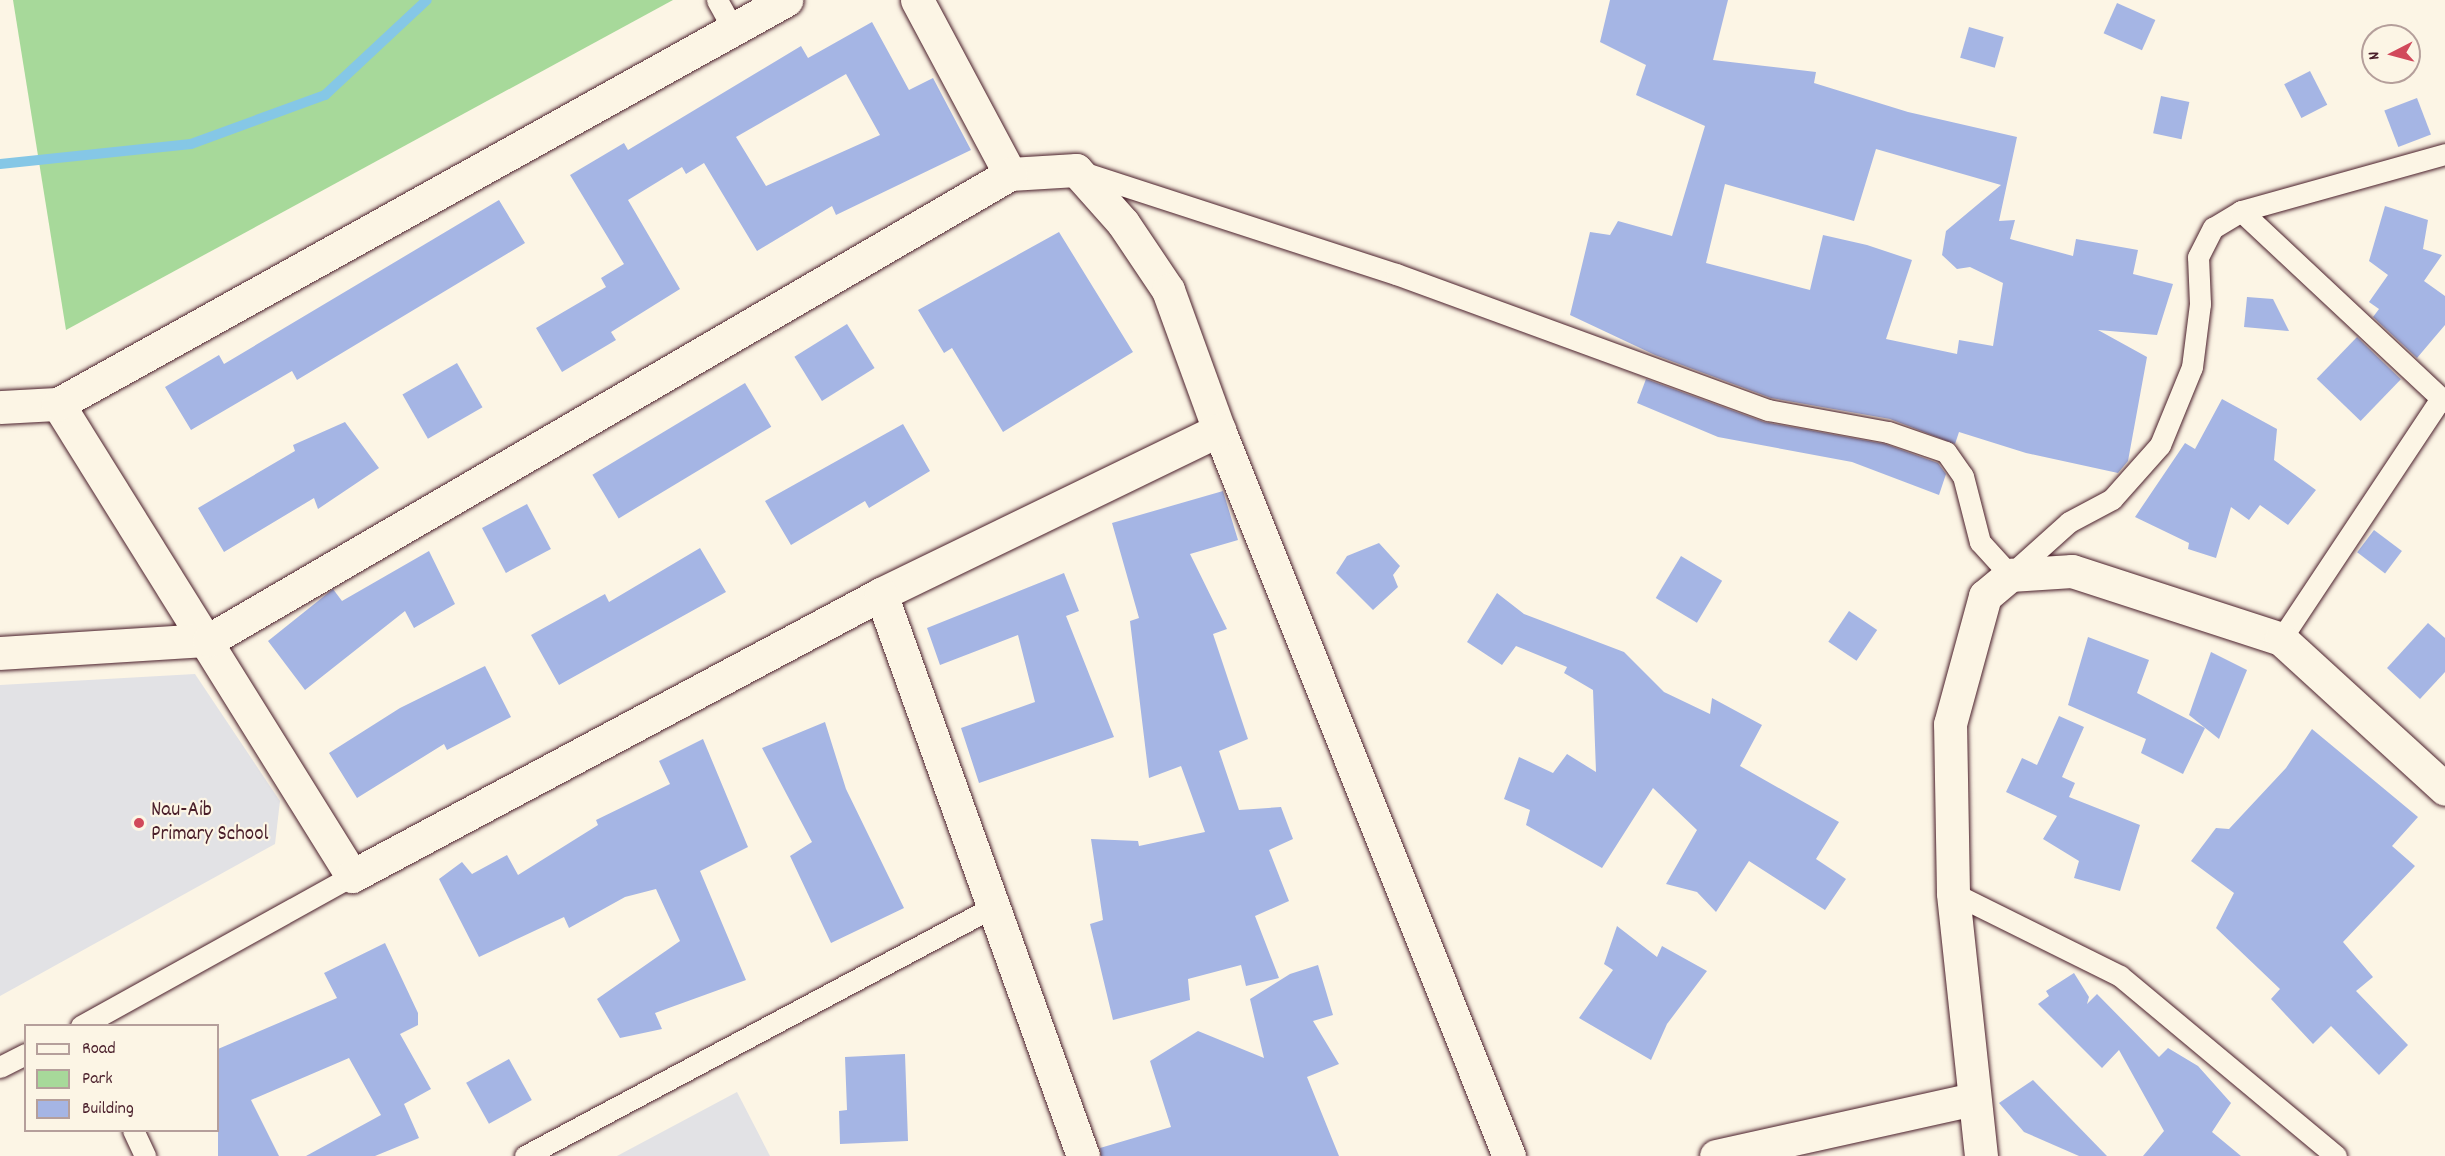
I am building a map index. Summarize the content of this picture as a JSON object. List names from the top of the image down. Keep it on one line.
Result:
{"places":["Nau-Aib Primary School"],"legend":["Road","Park","Building"],"north":"left"}
